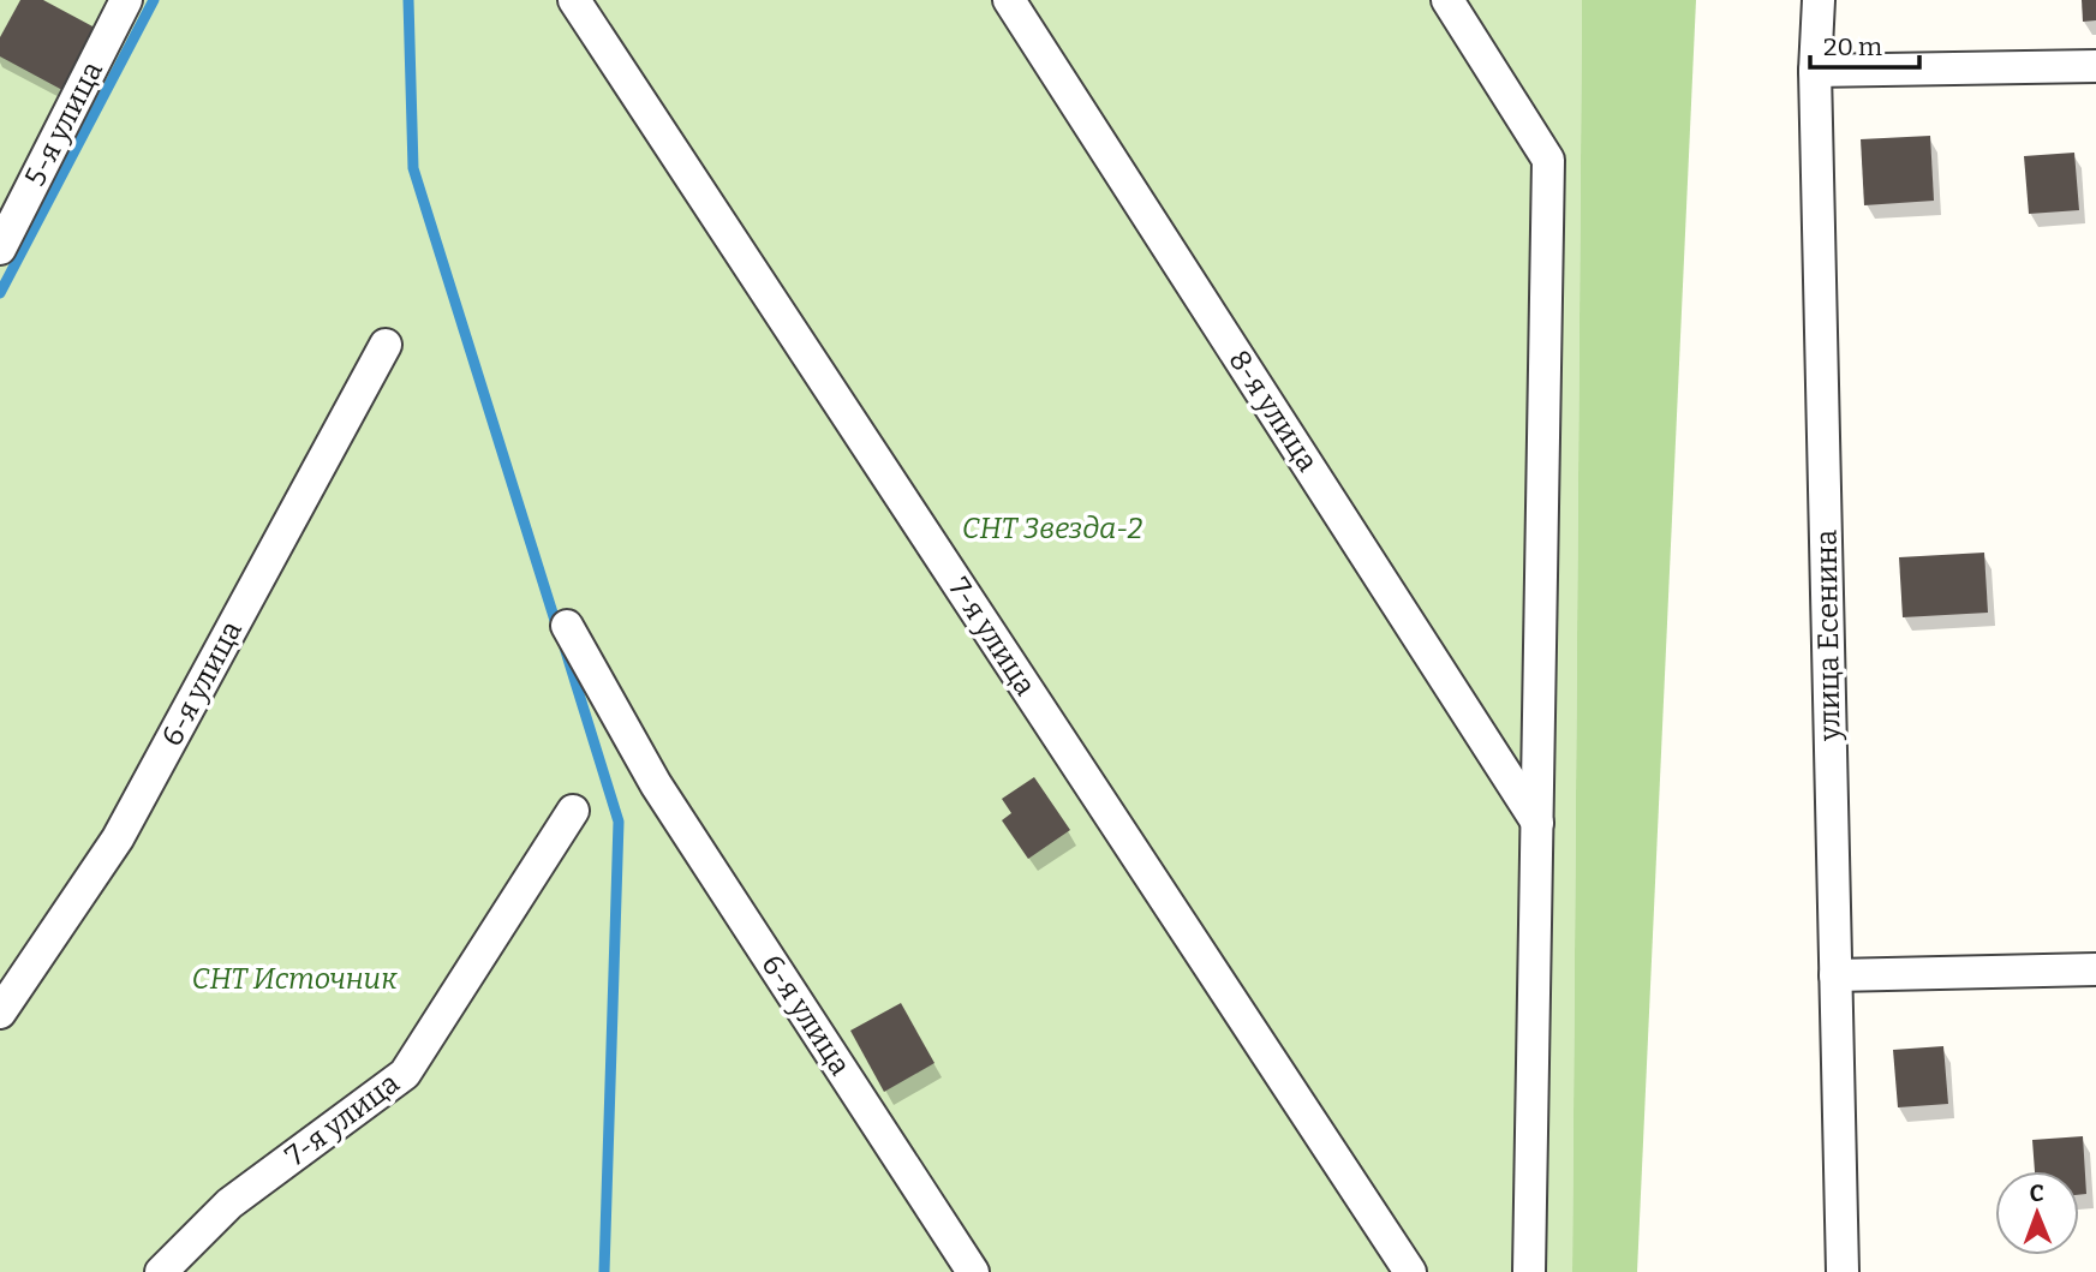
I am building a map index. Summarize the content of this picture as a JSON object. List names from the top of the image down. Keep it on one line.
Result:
{"streets":{"street":["5-я улица","8-я улица","улица Есенина","7-я улица","6-я улица"]},"parks":["СНТ Звезда-2","СНТ Источник"],"scale_bar":"20 m","north":"top"}
